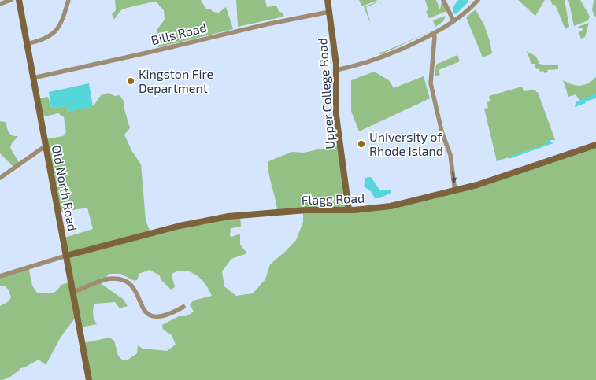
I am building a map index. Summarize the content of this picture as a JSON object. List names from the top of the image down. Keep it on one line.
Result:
{"streets":{"street":["Bills Road","Upper College Road","Old North Road","Flagg Road"]},"crossings":[["Bills Road","Upper College Road"],["Bills Road","Old North Road"],["Upper College Road","Flagg Road"],["Old North Road","Flagg Road"]],"places":["Kingston Fire Department","University of Rhode Island"]}
